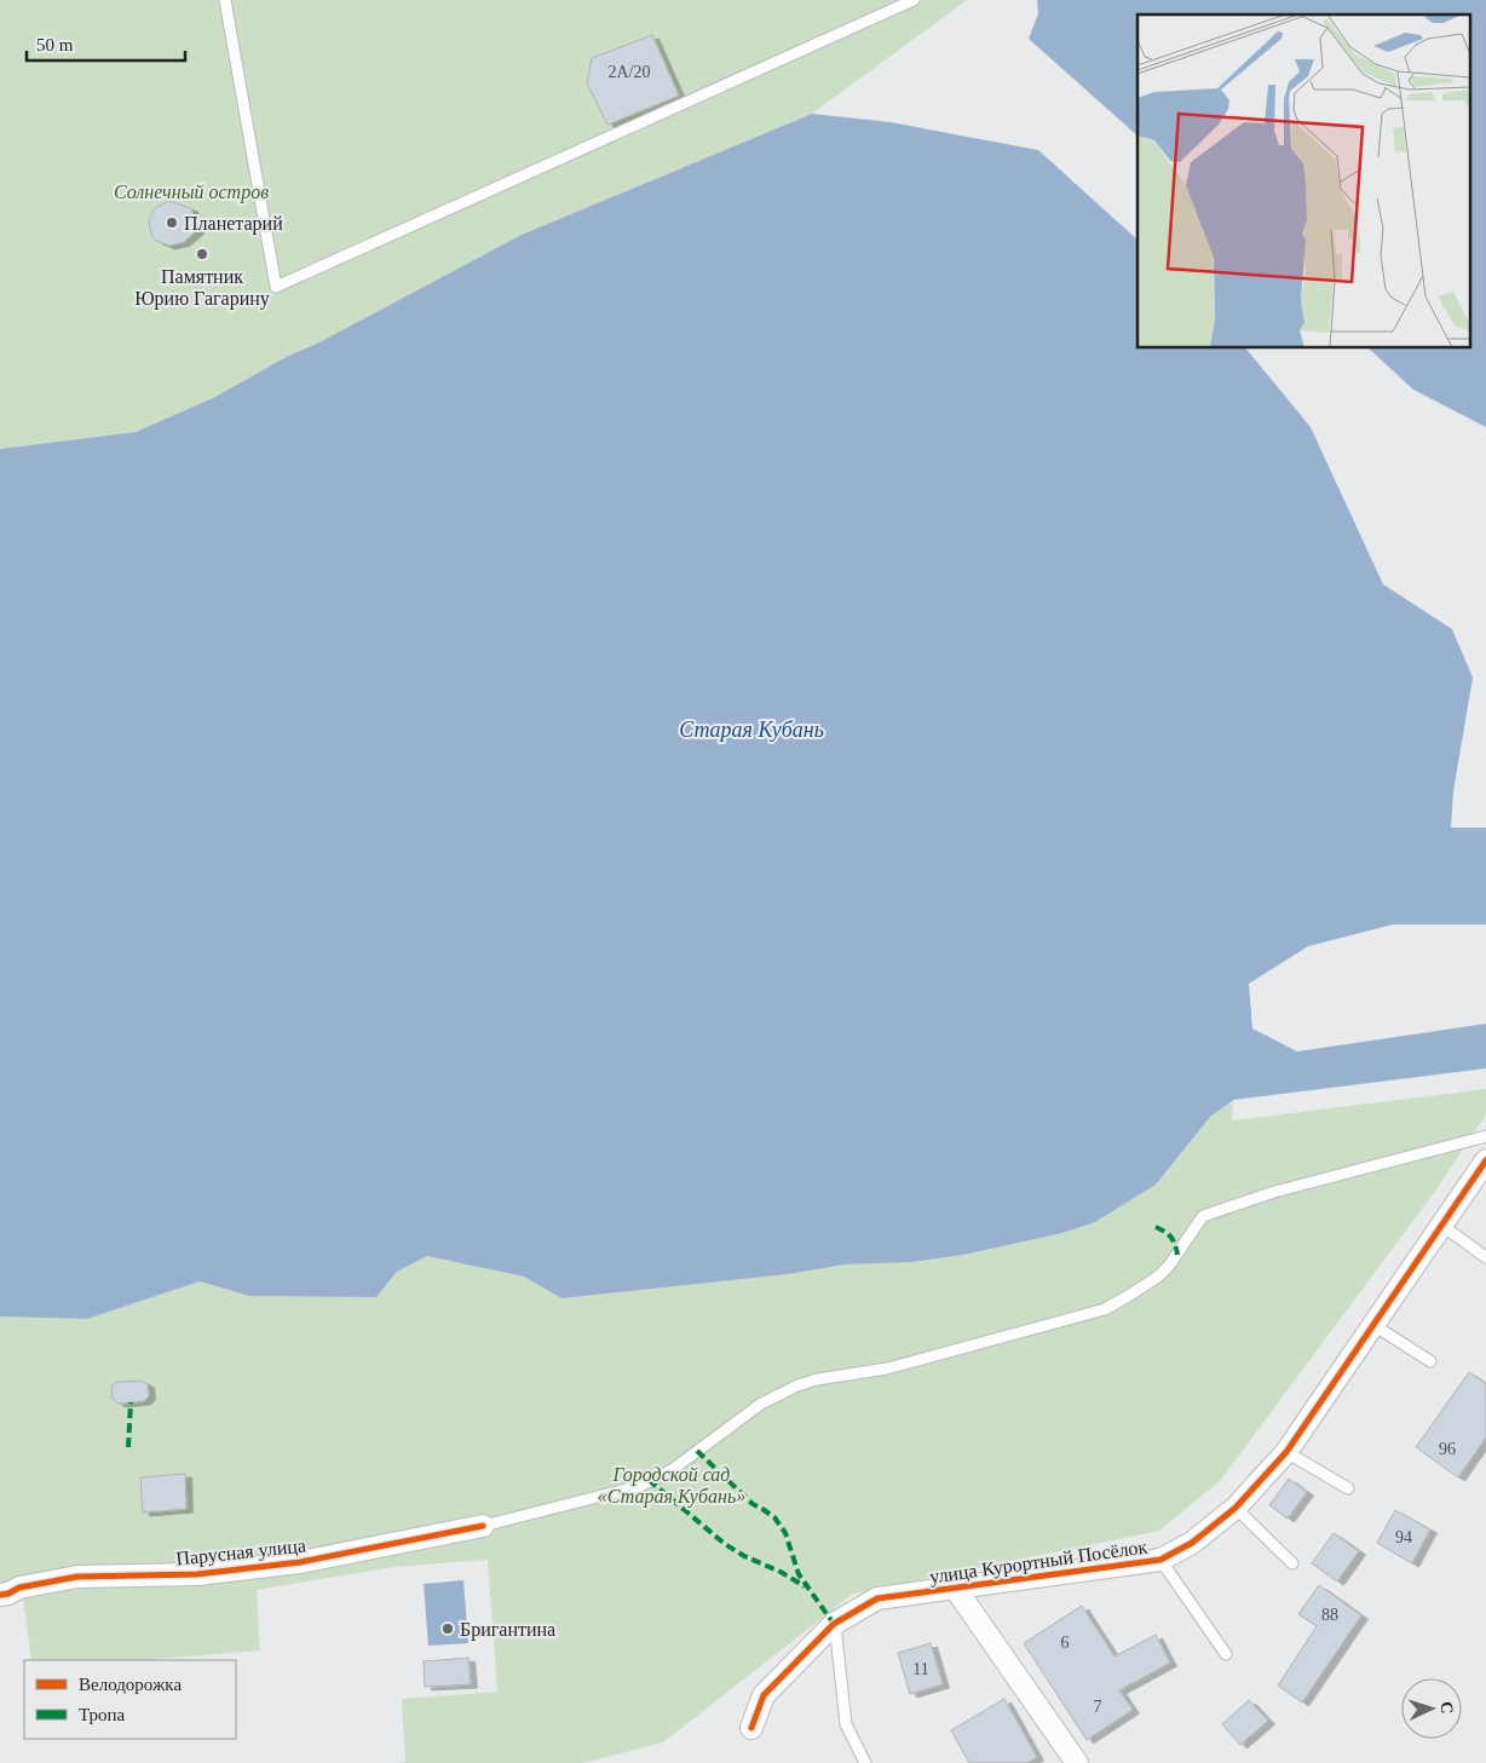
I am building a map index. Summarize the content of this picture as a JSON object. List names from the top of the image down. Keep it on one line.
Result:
{"streets":{"street":["Парусная улица","улица Курортный Посёлок"]},"water":["Старая Кубань"],"parks":["Солнечный остров","Городской сад «Старая Кубань»"],"places":["Планетарий","Памятник Юрию Гагарину","Бригантина"],"house_numbers":["2А/20","96","94","88","6","11","7"],"legend":["Велодорожка","Тропа"],"scale_bar":"50 m","north":"right"}
